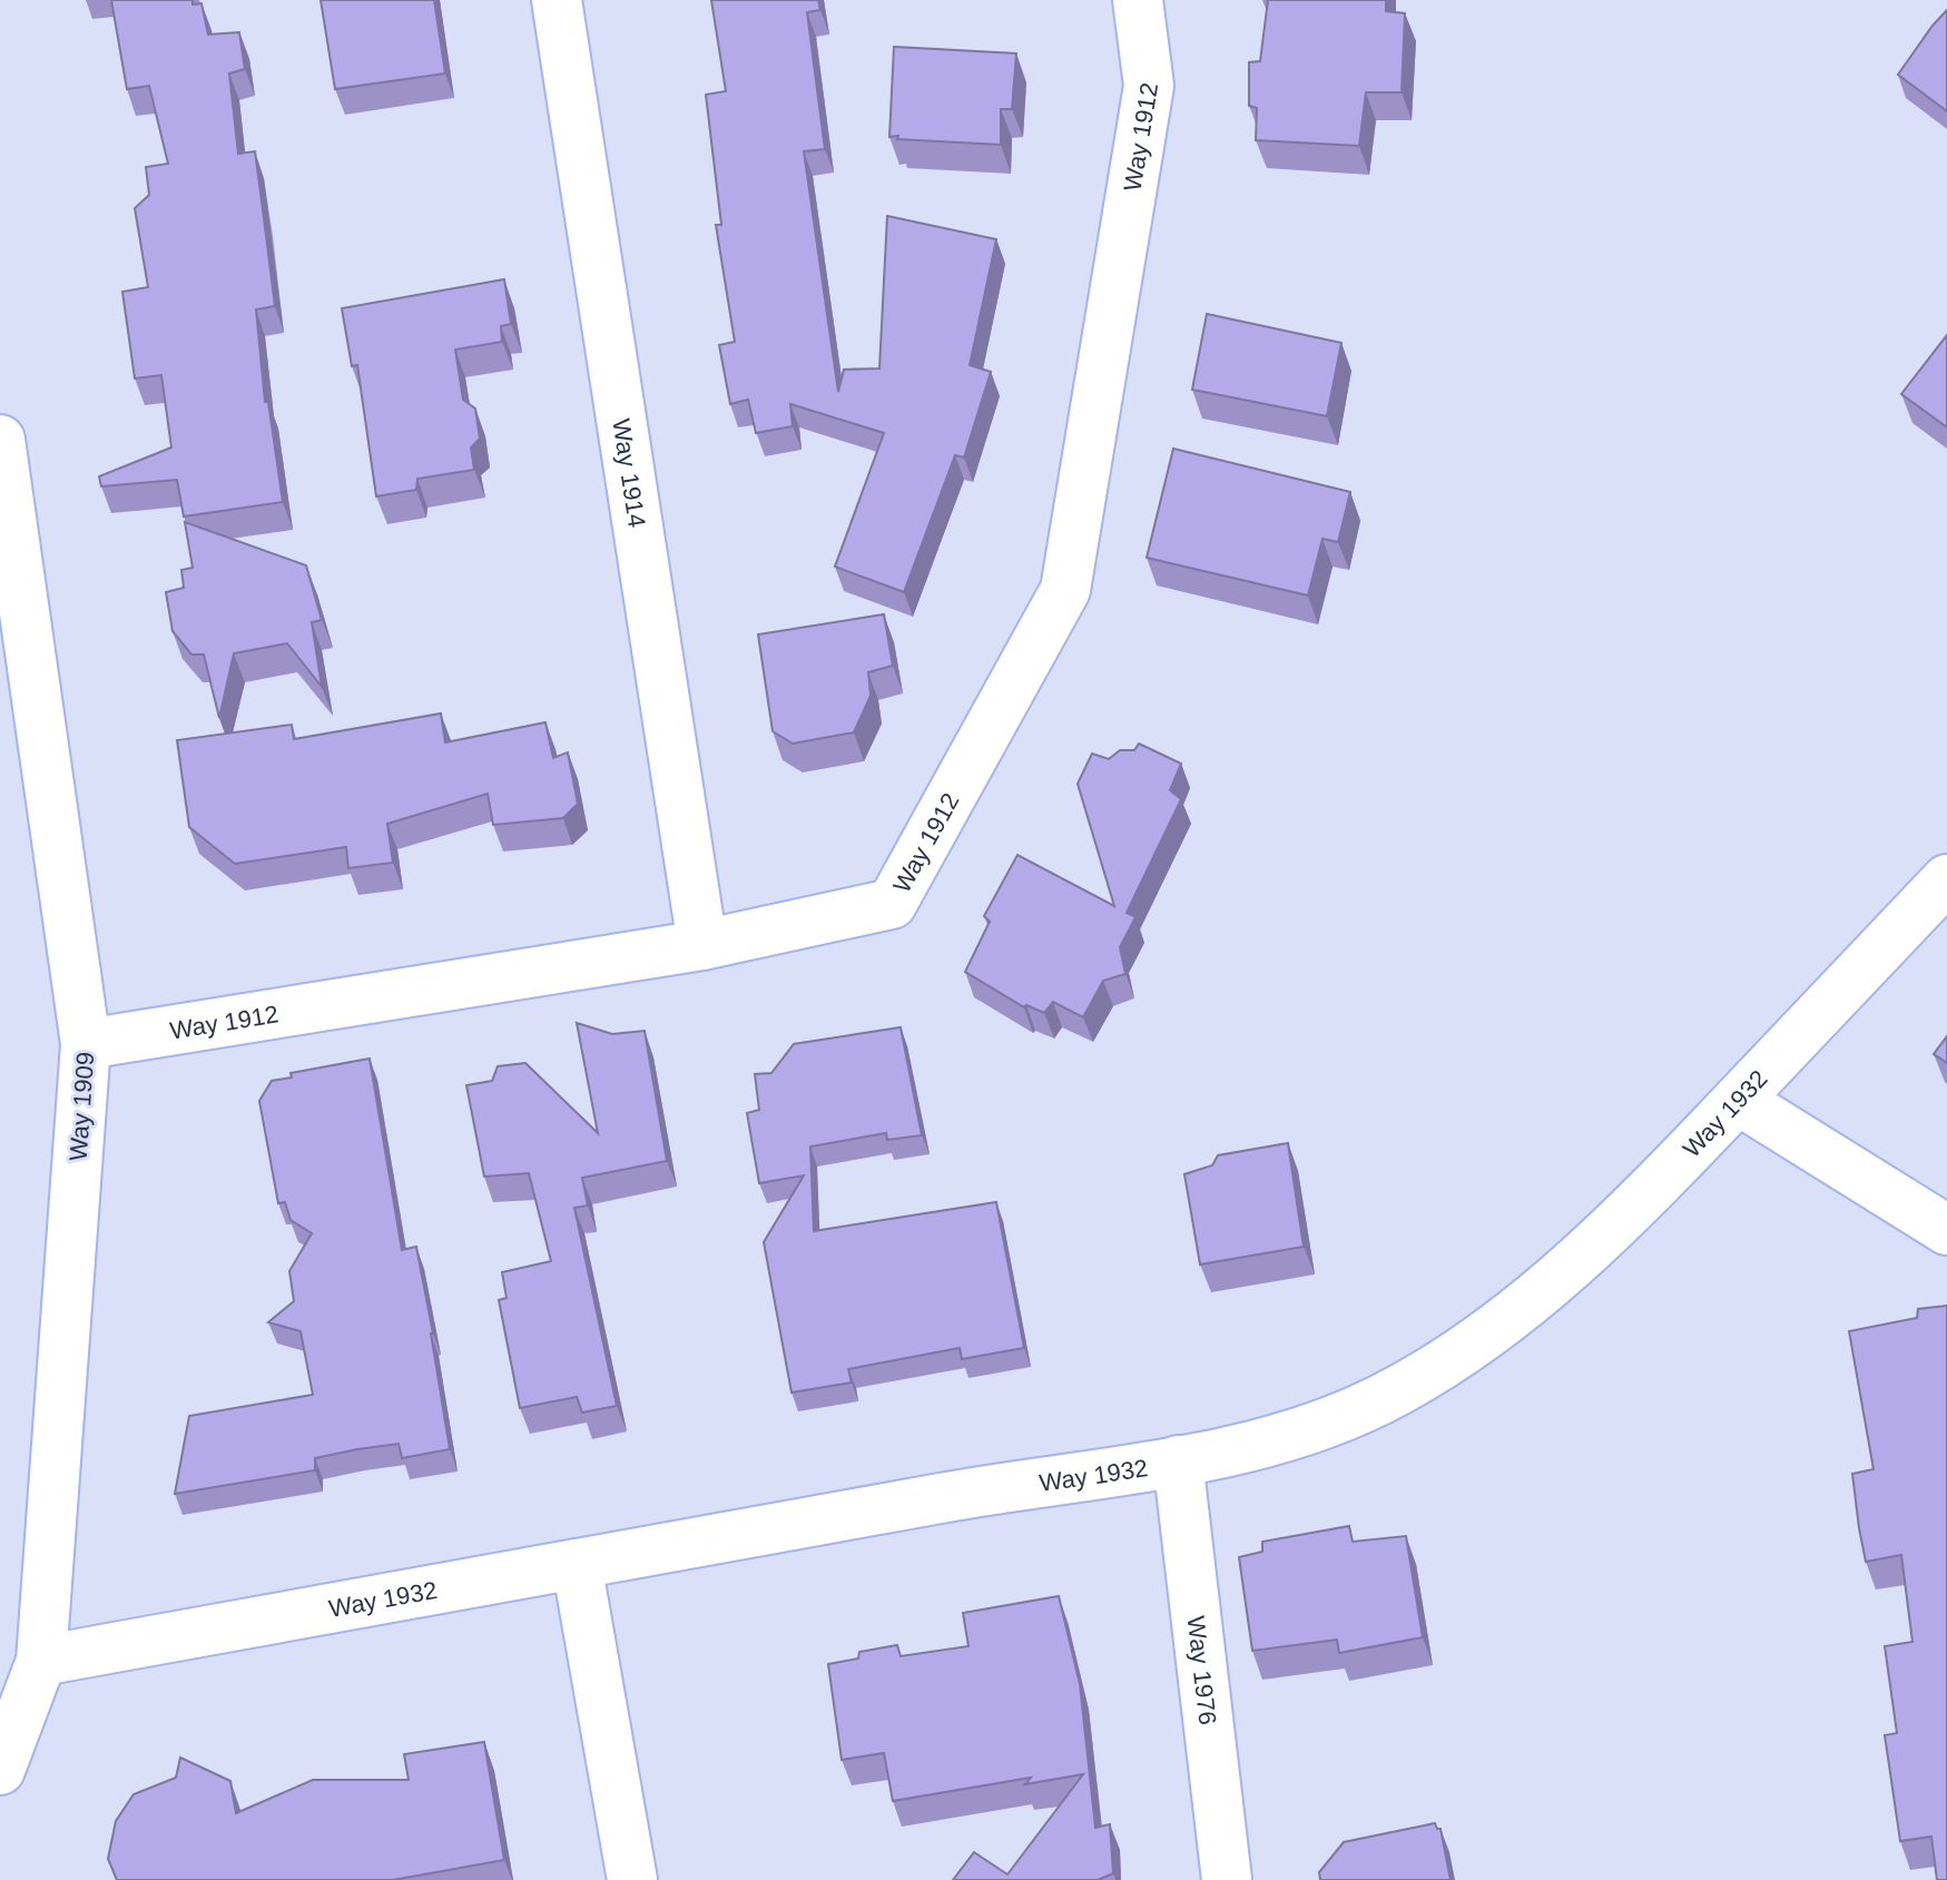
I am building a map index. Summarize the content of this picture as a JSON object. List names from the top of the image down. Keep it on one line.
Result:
{"streets":{"street":["Way 1912","Way 1914","Way 1909","Way 1932","Way 1976"]},"crossings":[["Way 1912","Way 1914"],["Way 1912","Way 1909"],["Way 1909","Way 1932"],["Way 1932","Way 1976"]]}
